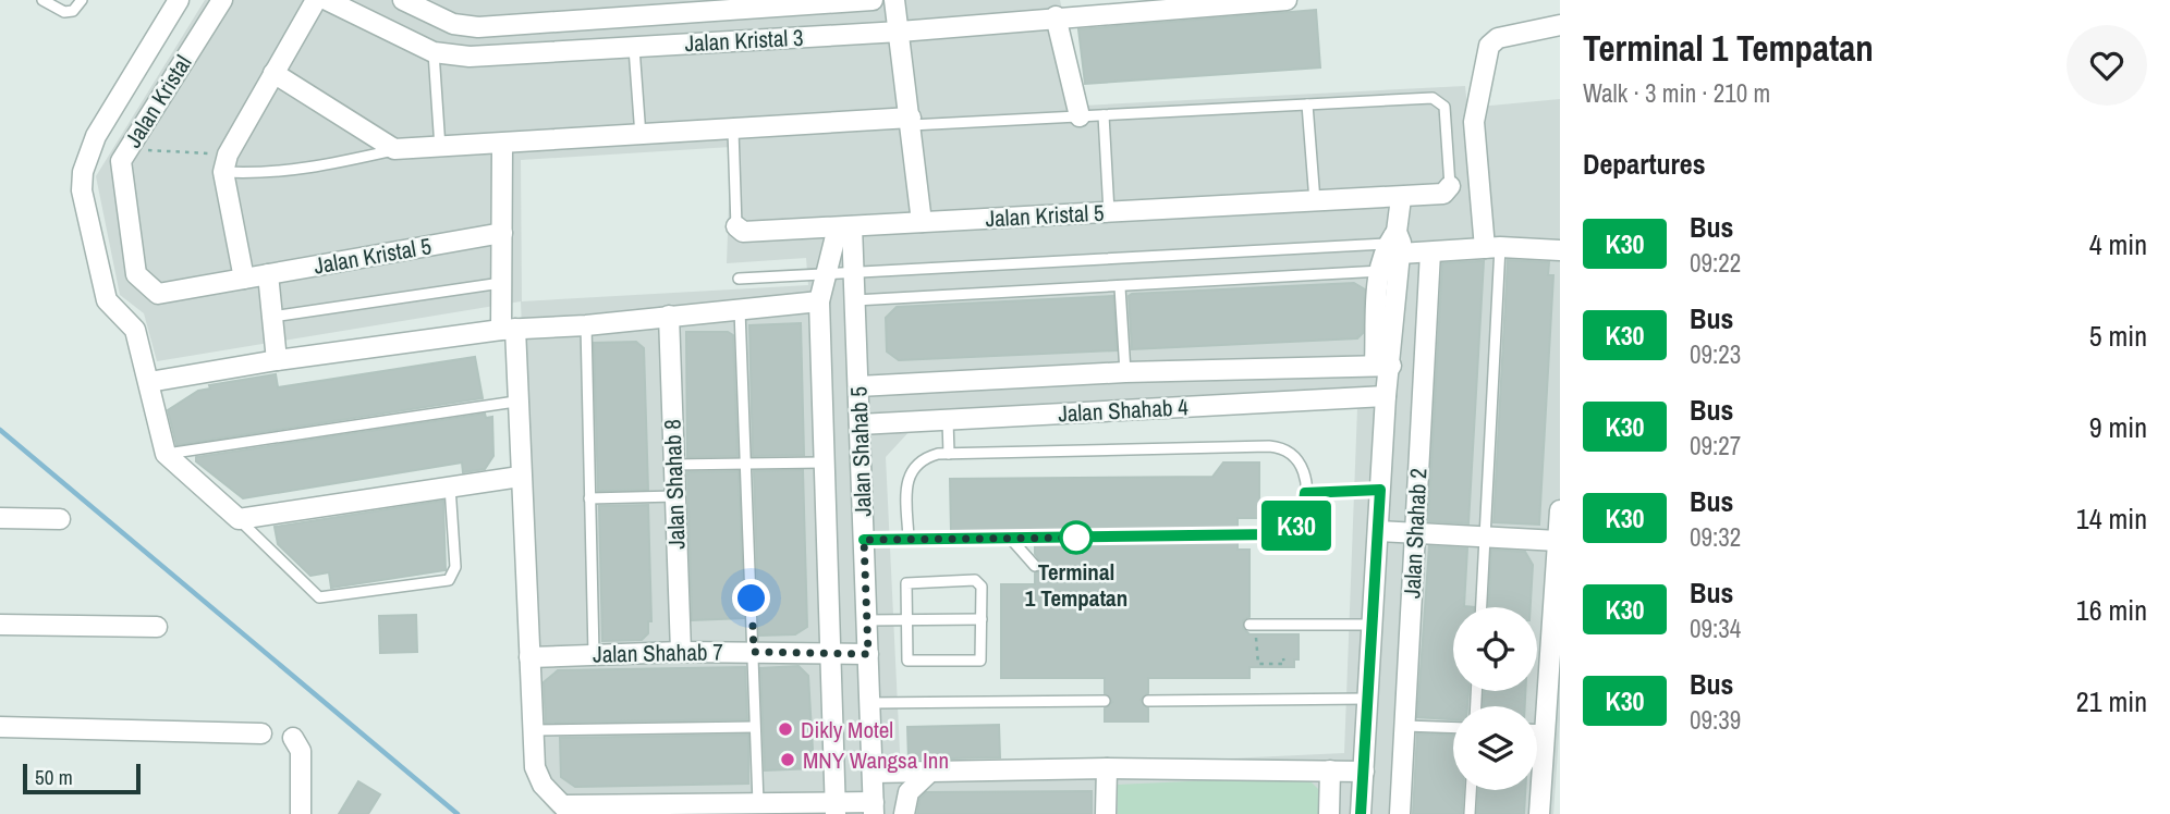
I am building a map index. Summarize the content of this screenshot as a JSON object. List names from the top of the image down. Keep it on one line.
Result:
{"streets":{"street":["Jalan Kristal 3","Jalan Kristal","Jalan Kristal 5","Jalan Shahab 4","Jalan Shahab 5","Jalan Shahab 8","Jalan Shahab 2","Jalan Shahab 7"]},"crossings":[["Jalan Kristal","Jalan Kristal 5"],["Jalan Kristal 5","Jalan Shahab 5"],["Jalan Shahab 4","Jalan Shahab 5"],["Jalan Shahab 5","Jalan Shahab 7"],["Jalan Shahab 8","Jalan Shahab 7"]],"places":["Terminal 1 Tempatan","Dikly Motel","MNY Wangsa Inn"],"lines":["bus line K30"],"scale_bar":"50 m","page":{"on_map":"K30","heading":[["Terminal 1 Tempatan","Walk · 3 min · 210 m"],"Departures"],"list":[{"mark":"K30","name":"Bus","note":"09:22","value":"4 min"},{"mark":"K30","name":"Bus","note":"09:23","value":"5 min"},{"mark":"K30","name":"Bus","note":"09:27","value":"9 min"},{"mark":"K30","name":"Bus","note":"09:32","value":"14 min"},{"mark":"K30","name":"Bus","note":"09:34","value":"16 min"},{"mark":"K30","name":"Bus","note":"09:39","value":"21 min"}],"scale":"50 m"}}
